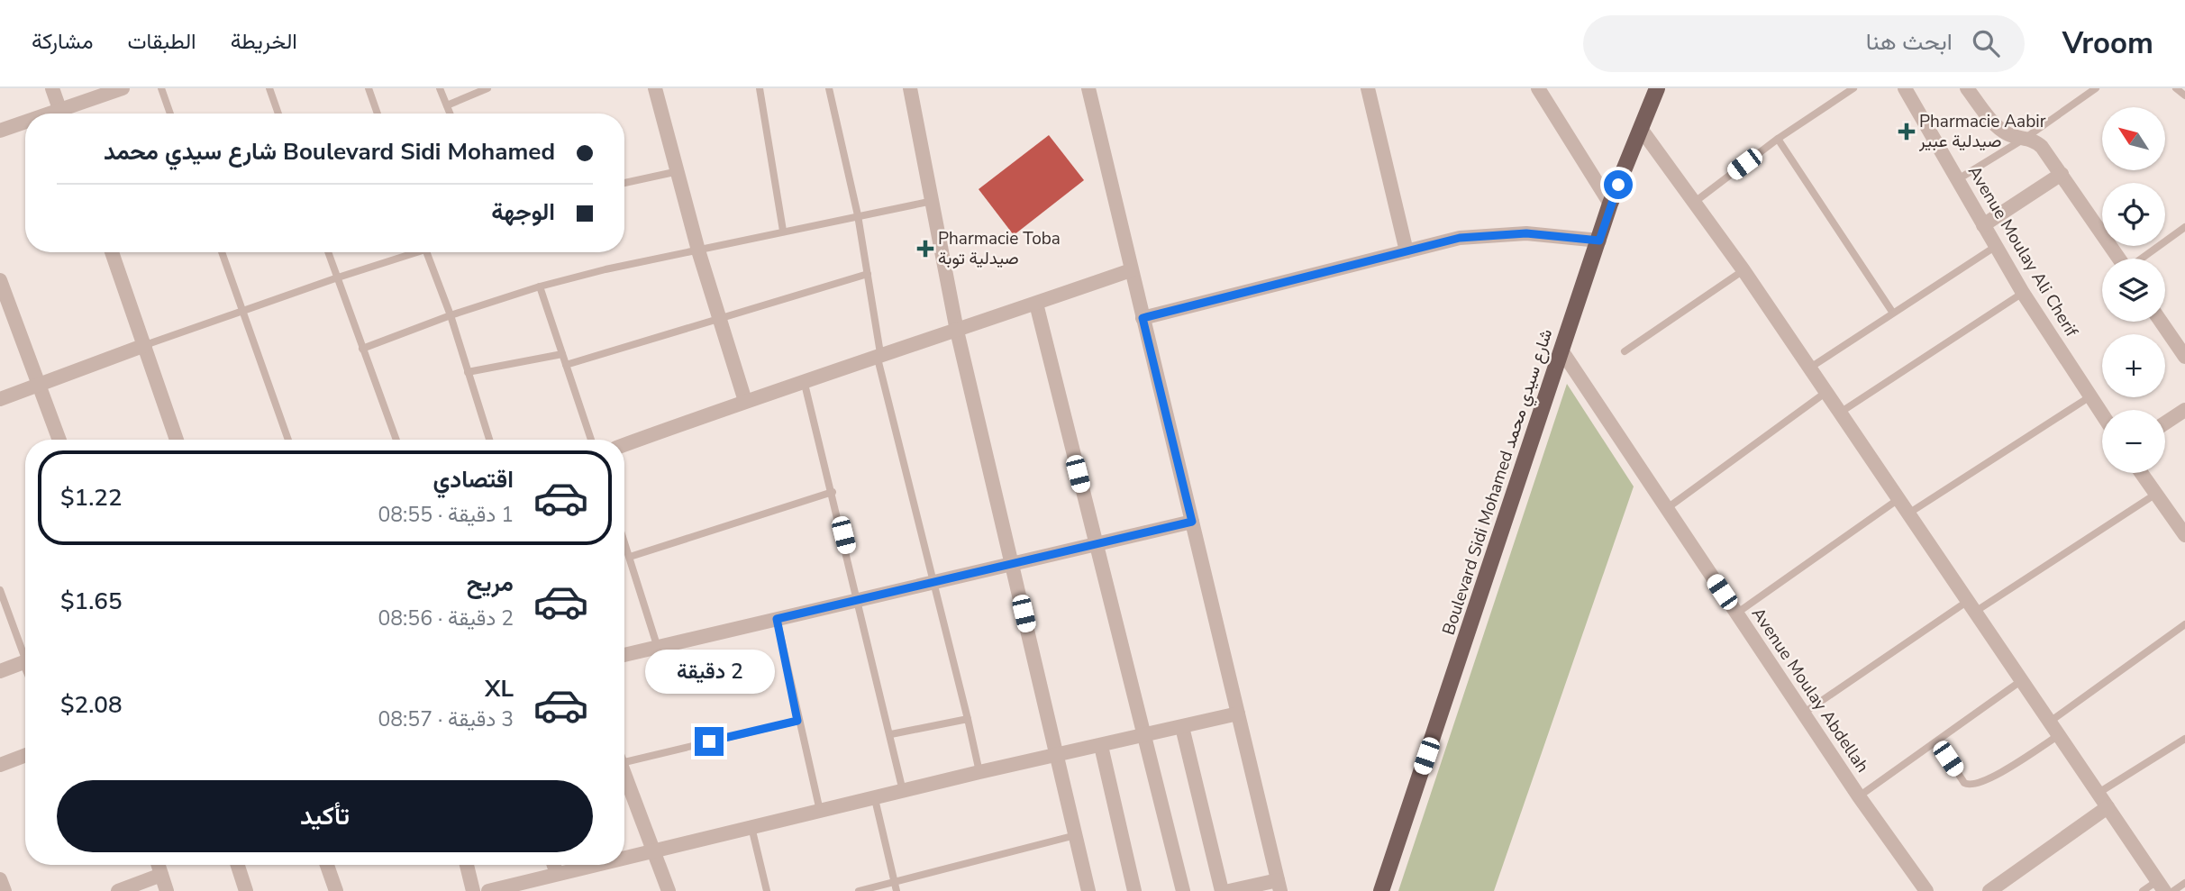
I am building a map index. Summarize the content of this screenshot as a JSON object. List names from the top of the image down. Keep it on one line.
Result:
{"streets":{"main road":["Boulevard Sidi Mohamed شارع سيدي محمد"],"street":["Avenue Moulay Ali Cherif","Avenue Moulay Abdellah"]},"crossings":[["Boulevard Sidi Mohamed شارع سيدي محمد","Avenue Moulay Abdellah"]],"places":{"health":["Pharmacie Aabir صيدلية عبير","Pharmacie Toba صيدلية توبة"]},"north":"top left","page":{"header":"Vroom","search":"ابحث هنا","nav":["الخريطة","الطبقات","مشاركة"],"map_buttons":["+","−"],"banner":["Boulevard Sidi Mohamed شارع سيدي محمد","الوجهة"],"list":[{"name":"اقتصادي","note":"1 دقيقة · 08:55","value":"$1.22"},{"name":"مريح","note":"2 دقيقة · 08:56","value":"$1.65"},{"name":"XL","note":"3 دقيقة · 08:57","value":"$2.08"}],"bubble":"2 دقيقة","buttons":"تأكيد"}}
